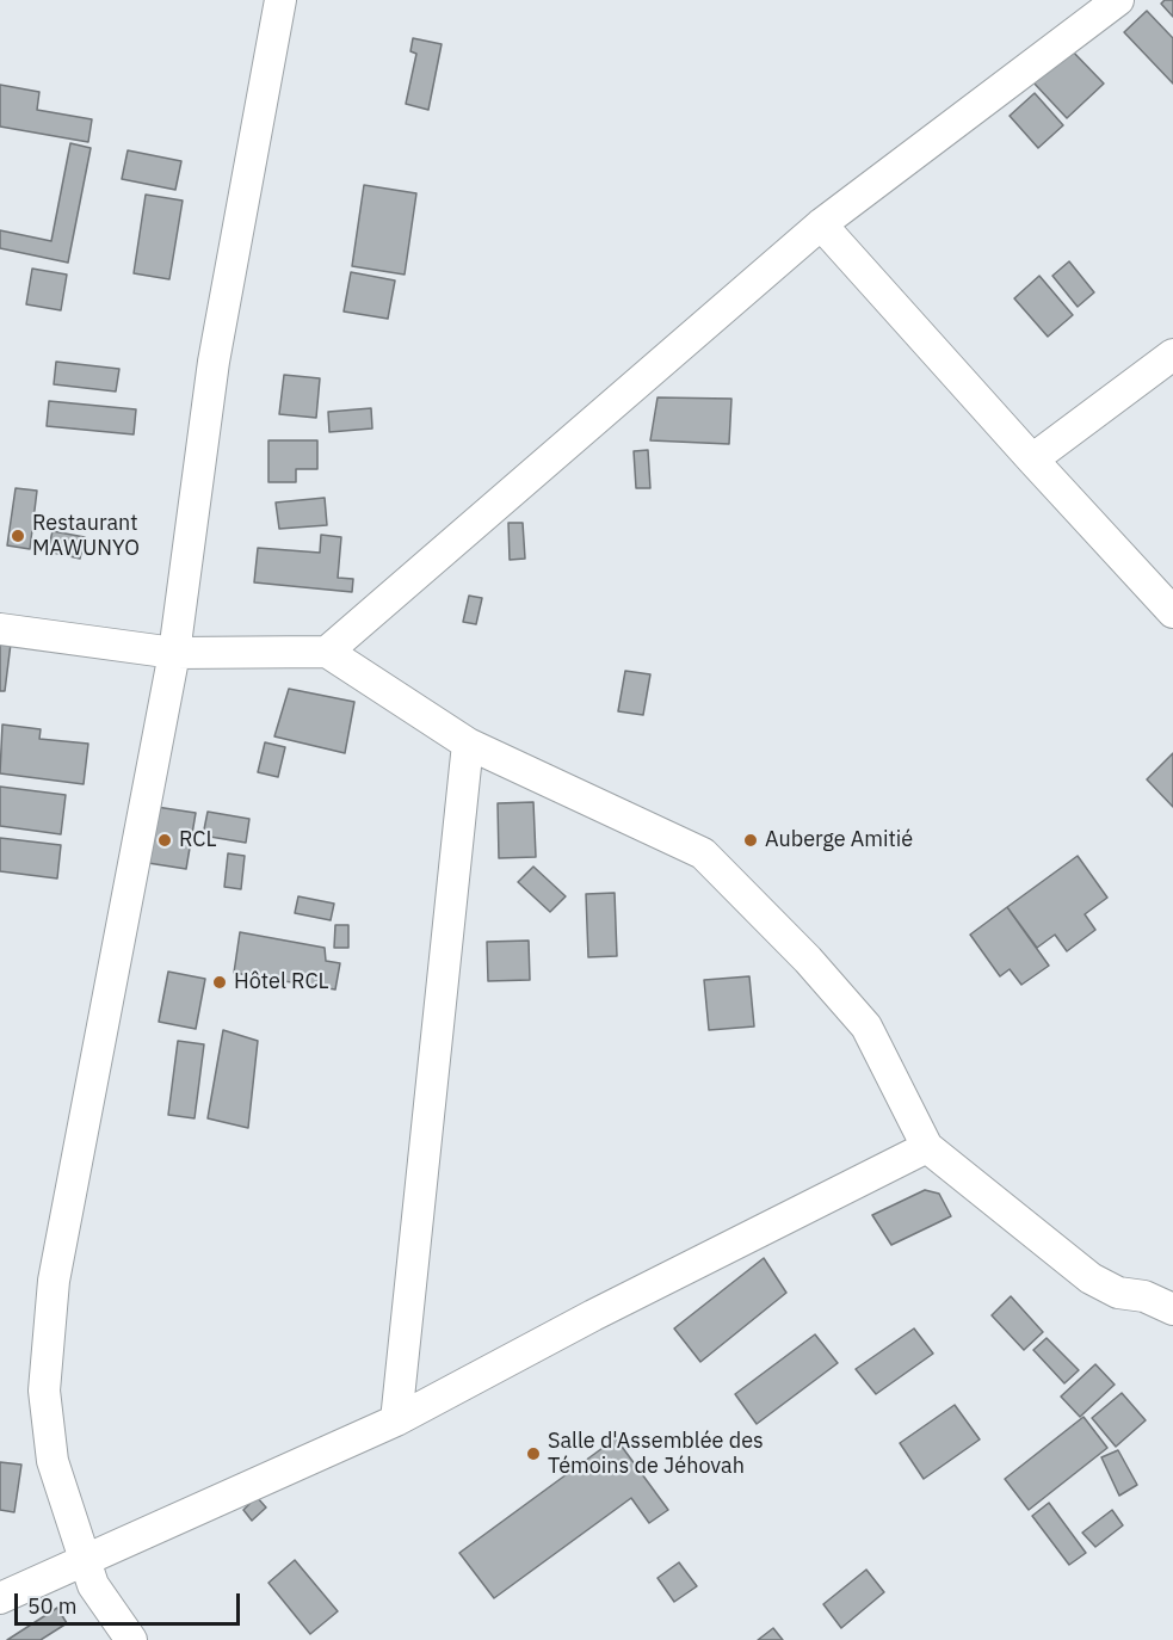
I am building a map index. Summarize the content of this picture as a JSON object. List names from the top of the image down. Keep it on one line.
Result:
{"places":["Restaurant MAWUNYO","RCL","Auberge Amitié","Hôtel RCL","Salle d'Assemblée des Témoins de Jéhovah"],"scale_bar":"50 m"}
